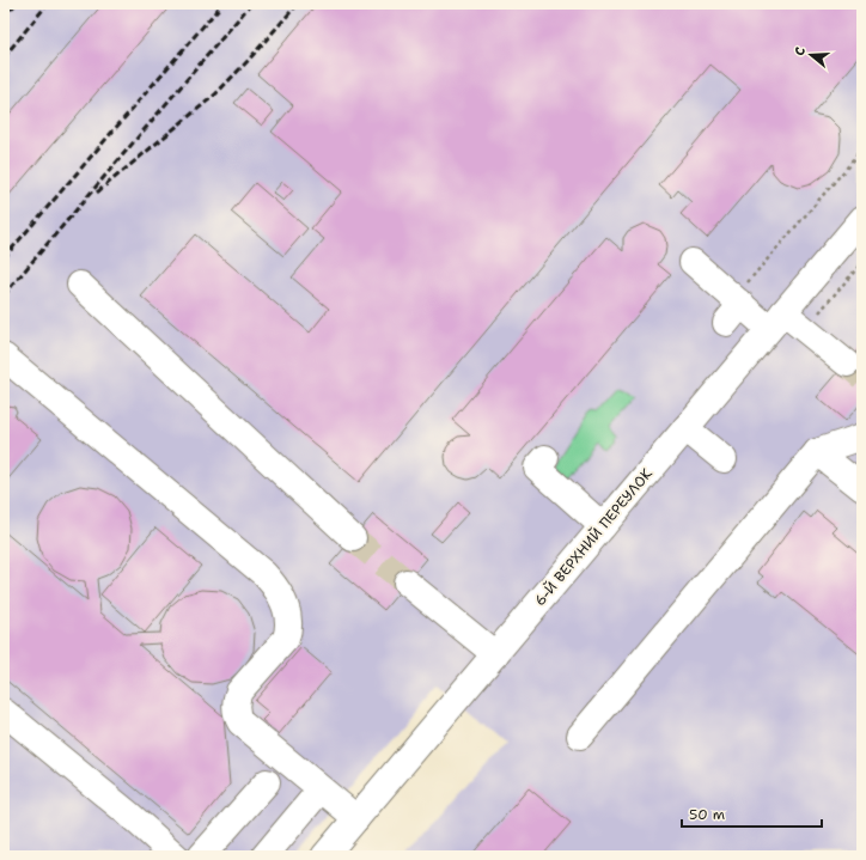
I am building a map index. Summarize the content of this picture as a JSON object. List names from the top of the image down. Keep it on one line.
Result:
{"streets":{"street":["6-Й ВЕРХНИЙ ПЕРЕУЛОК"]},"scale_bar":"50 m","north":"left"}
